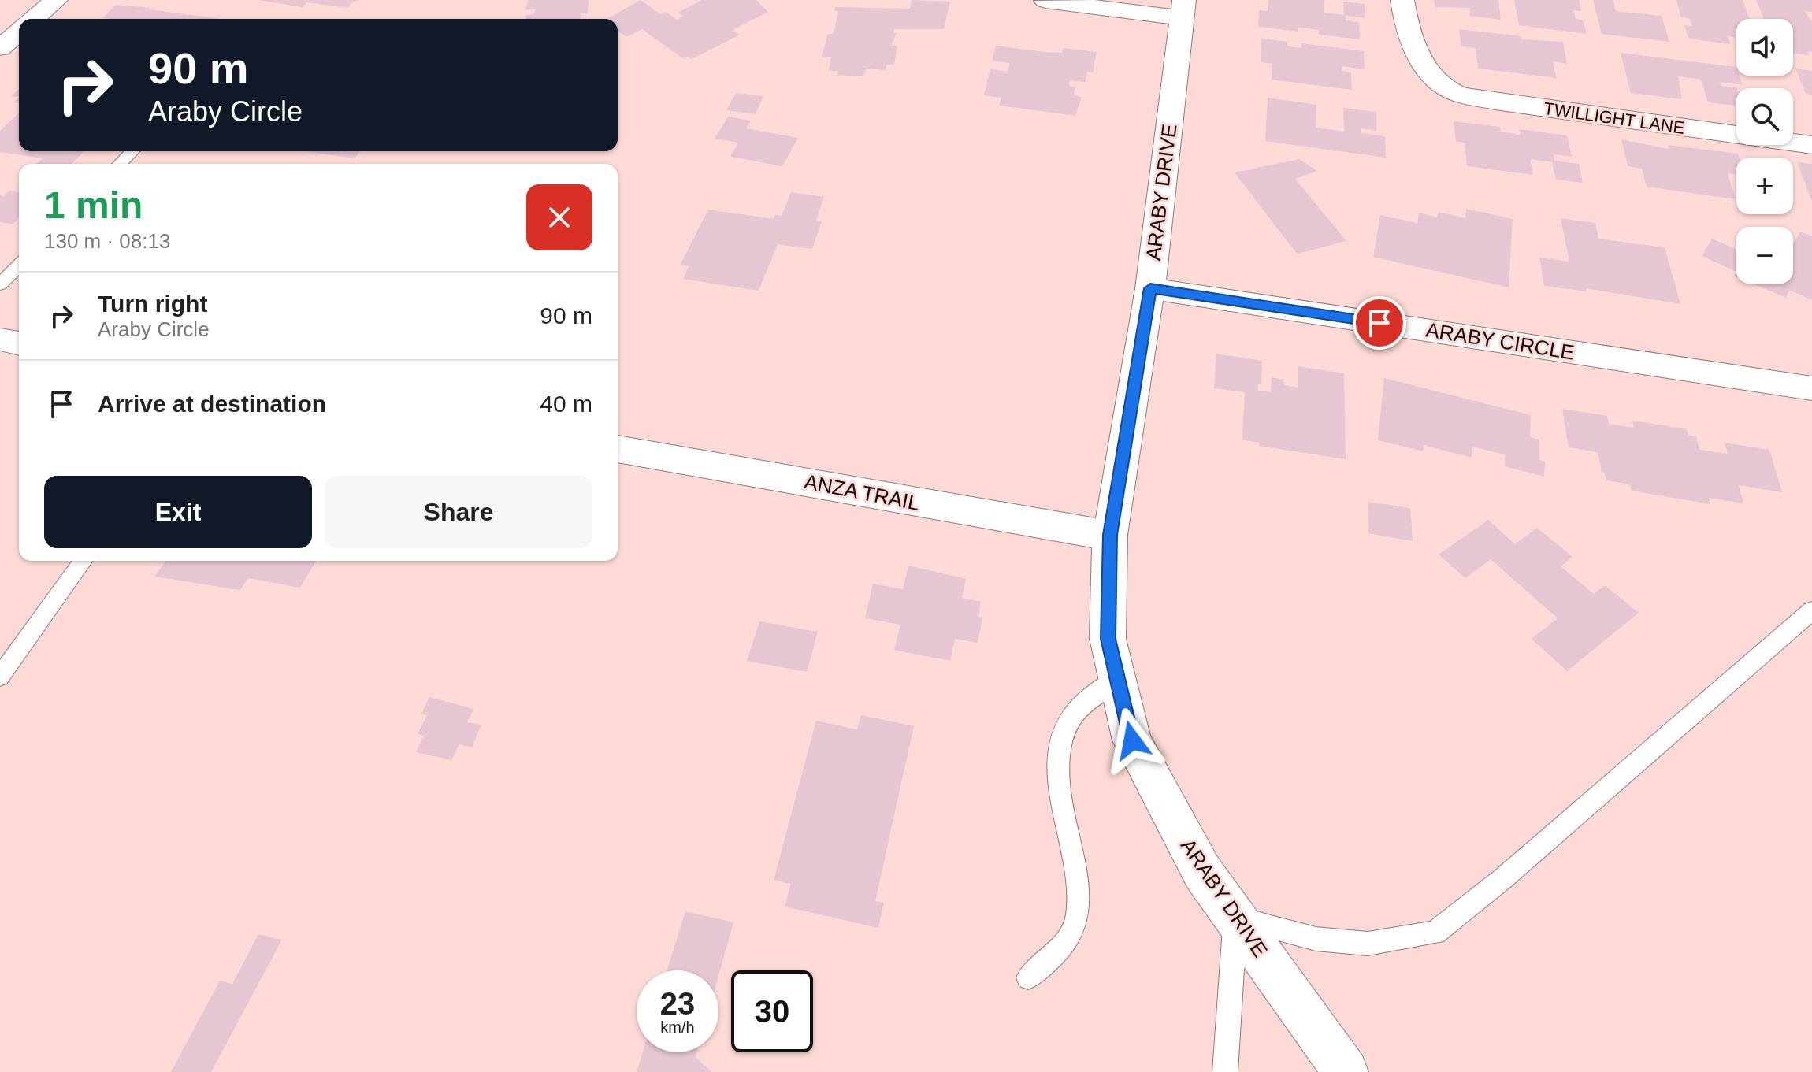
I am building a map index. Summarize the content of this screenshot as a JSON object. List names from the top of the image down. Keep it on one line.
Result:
{"streets":{"street":["TWILLIGHT LANE","ARABY DRIVE","ARABY CIRCLE","ANZA TRAIL"]},"crossings":[["ARABY DRIVE","ARABY CIRCLE"],["ARABY DRIVE","ANZA TRAIL"]],"page":{"map_buttons":["+","−"],"turn":["90 m","Araby Circle"],"heading":["1 min","130 m · 08:13"],"list":[{"name":"Turn right","note":"Araby Circle","value":"90 m"},{"name":"Arrive at destination","value":"40 m"}],"buttons":["Exit","Share"],"speed":"23 km/h","limit":"30"}}
